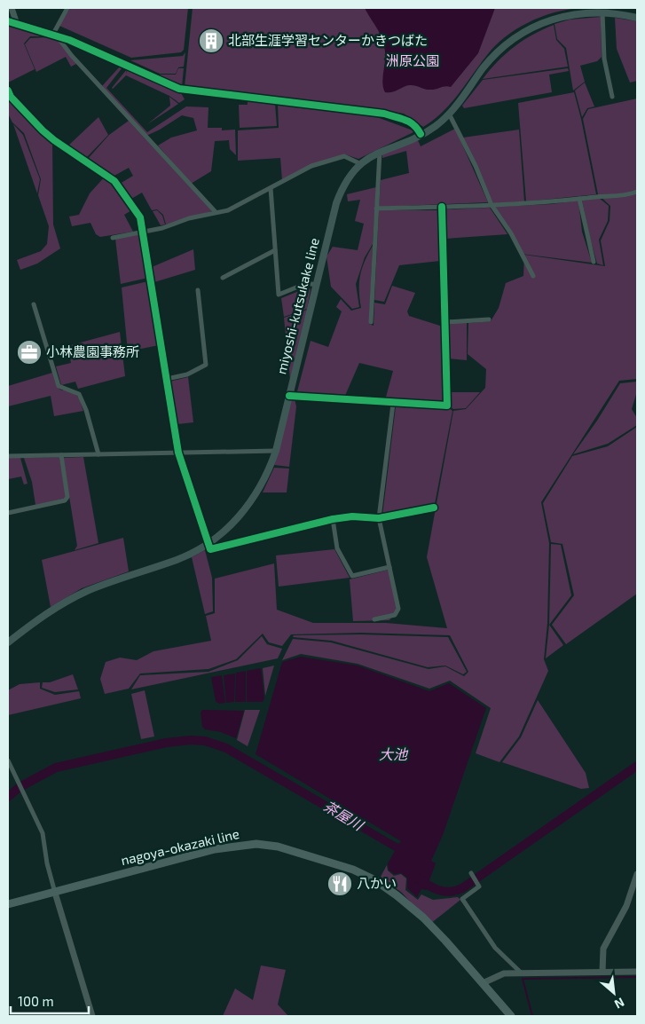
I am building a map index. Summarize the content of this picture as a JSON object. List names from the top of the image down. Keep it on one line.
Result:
{"streets":{"main road":["miyoshi-kutsukake line","nagoya-okazaki line"]},"water":["大池","茶屋川"],"parks":["洲原公園"],"places":{"building":["北部生涯学習センターかきつばた"],"office":["小林農園事務所"],"restaurant":["八かい"]},"scale_bar":"100 m","north":"bottom right"}
